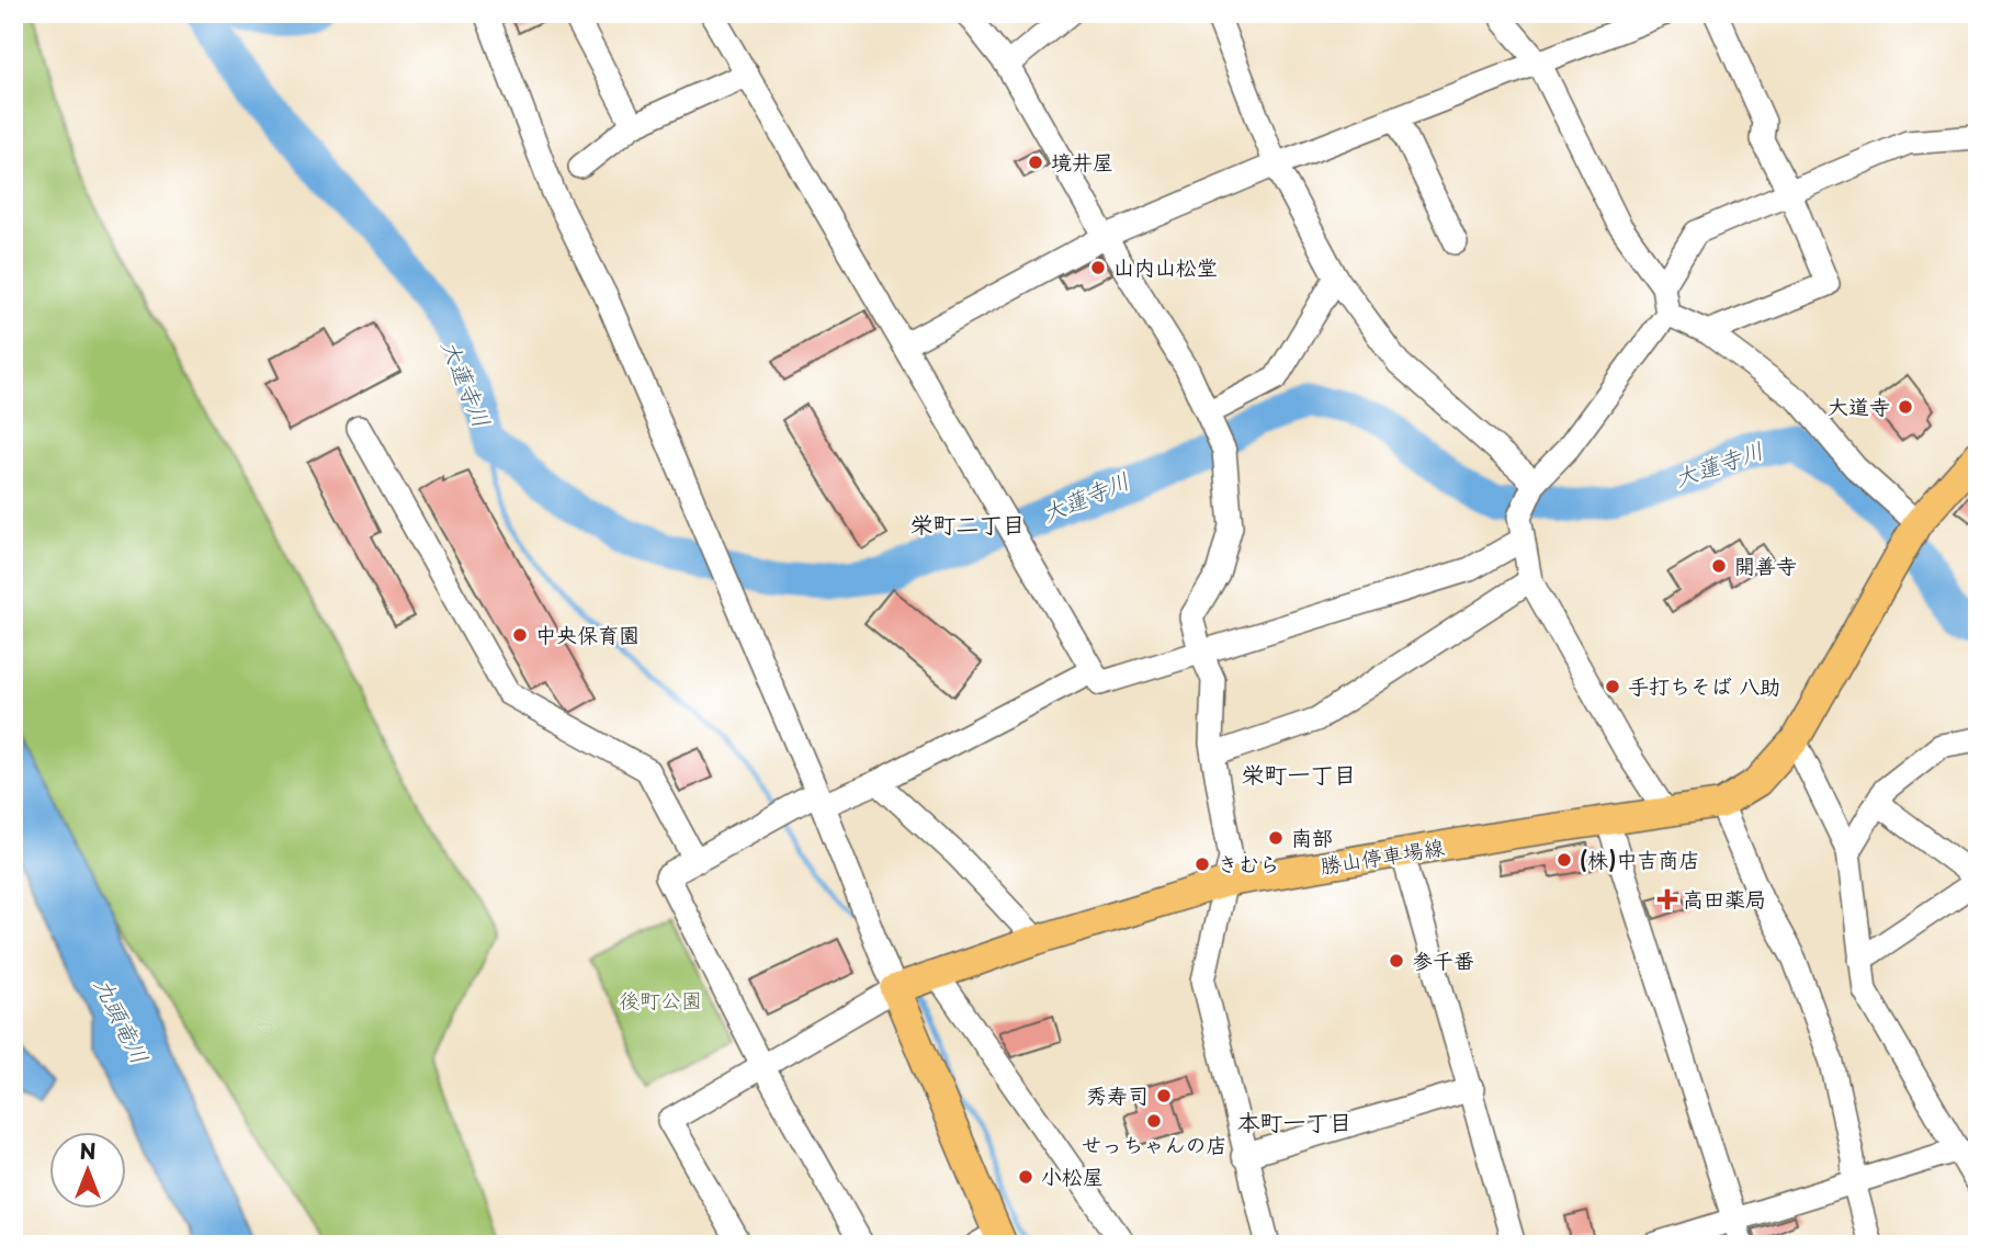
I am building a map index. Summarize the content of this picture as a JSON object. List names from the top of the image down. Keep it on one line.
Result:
{"streets":{"main road":["勝山停車場線"]},"districts":["栄町二丁目","栄町一丁目","本町一丁目"],"water":["大蓮寺川","九頭竜川"],"parks":["後町公園"],"places":{"other":["境井屋","山内山松堂","大道寺","開善寺","中央保育園","手打ちそば 八助","南部","(株)中吉商店","きむら","参千番","秀寿司","せっちゃんの店","小松屋"],"health":["高田薬局"]},"north":"top"}
